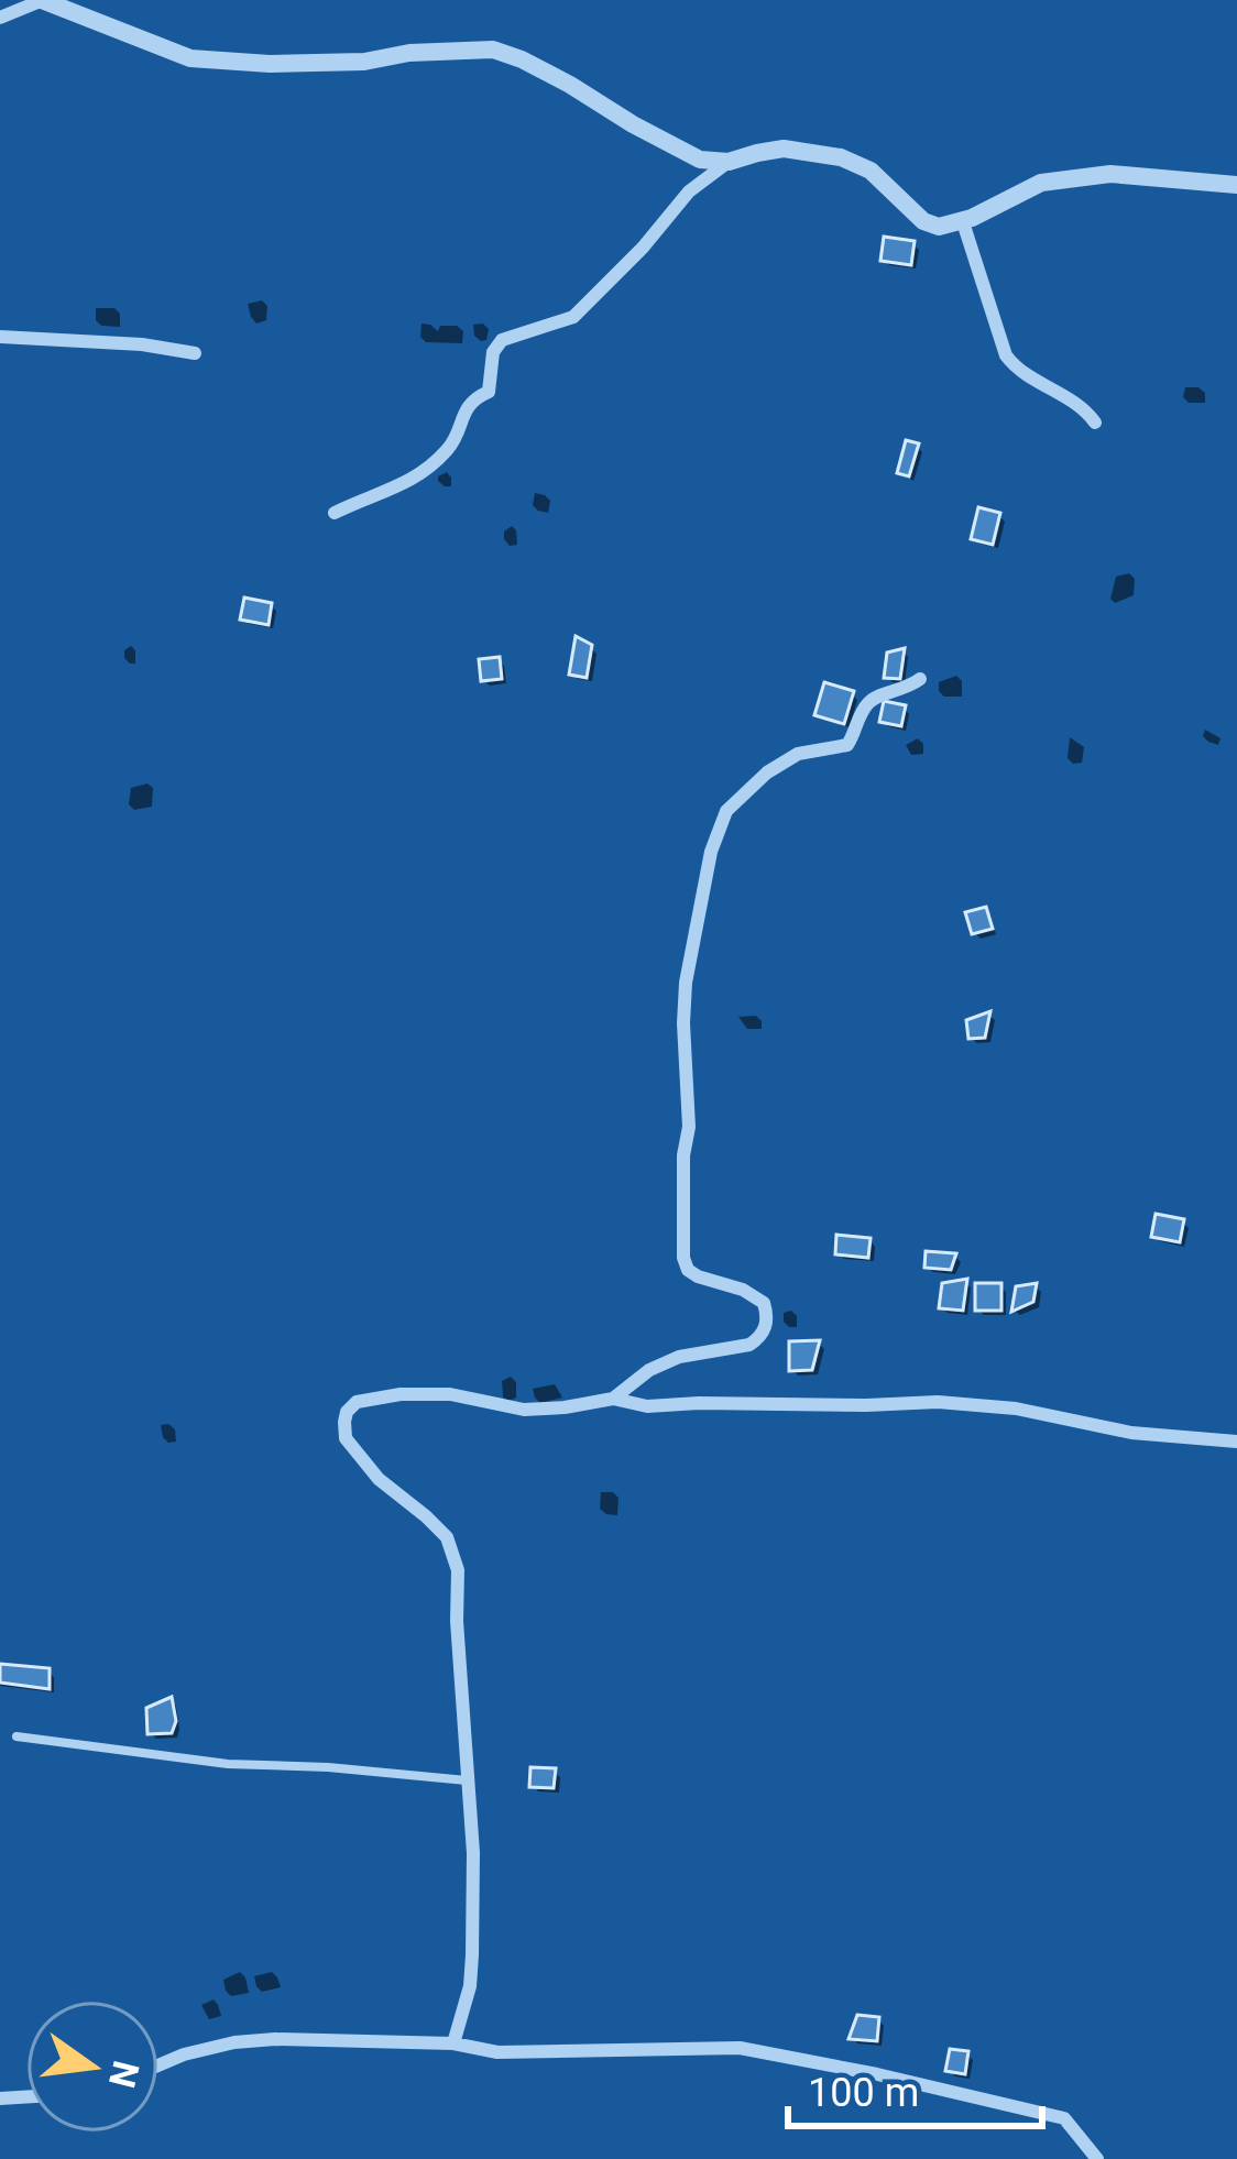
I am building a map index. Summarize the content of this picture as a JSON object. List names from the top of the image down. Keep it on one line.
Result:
{"scale_bar":"100 m","north":"right"}
